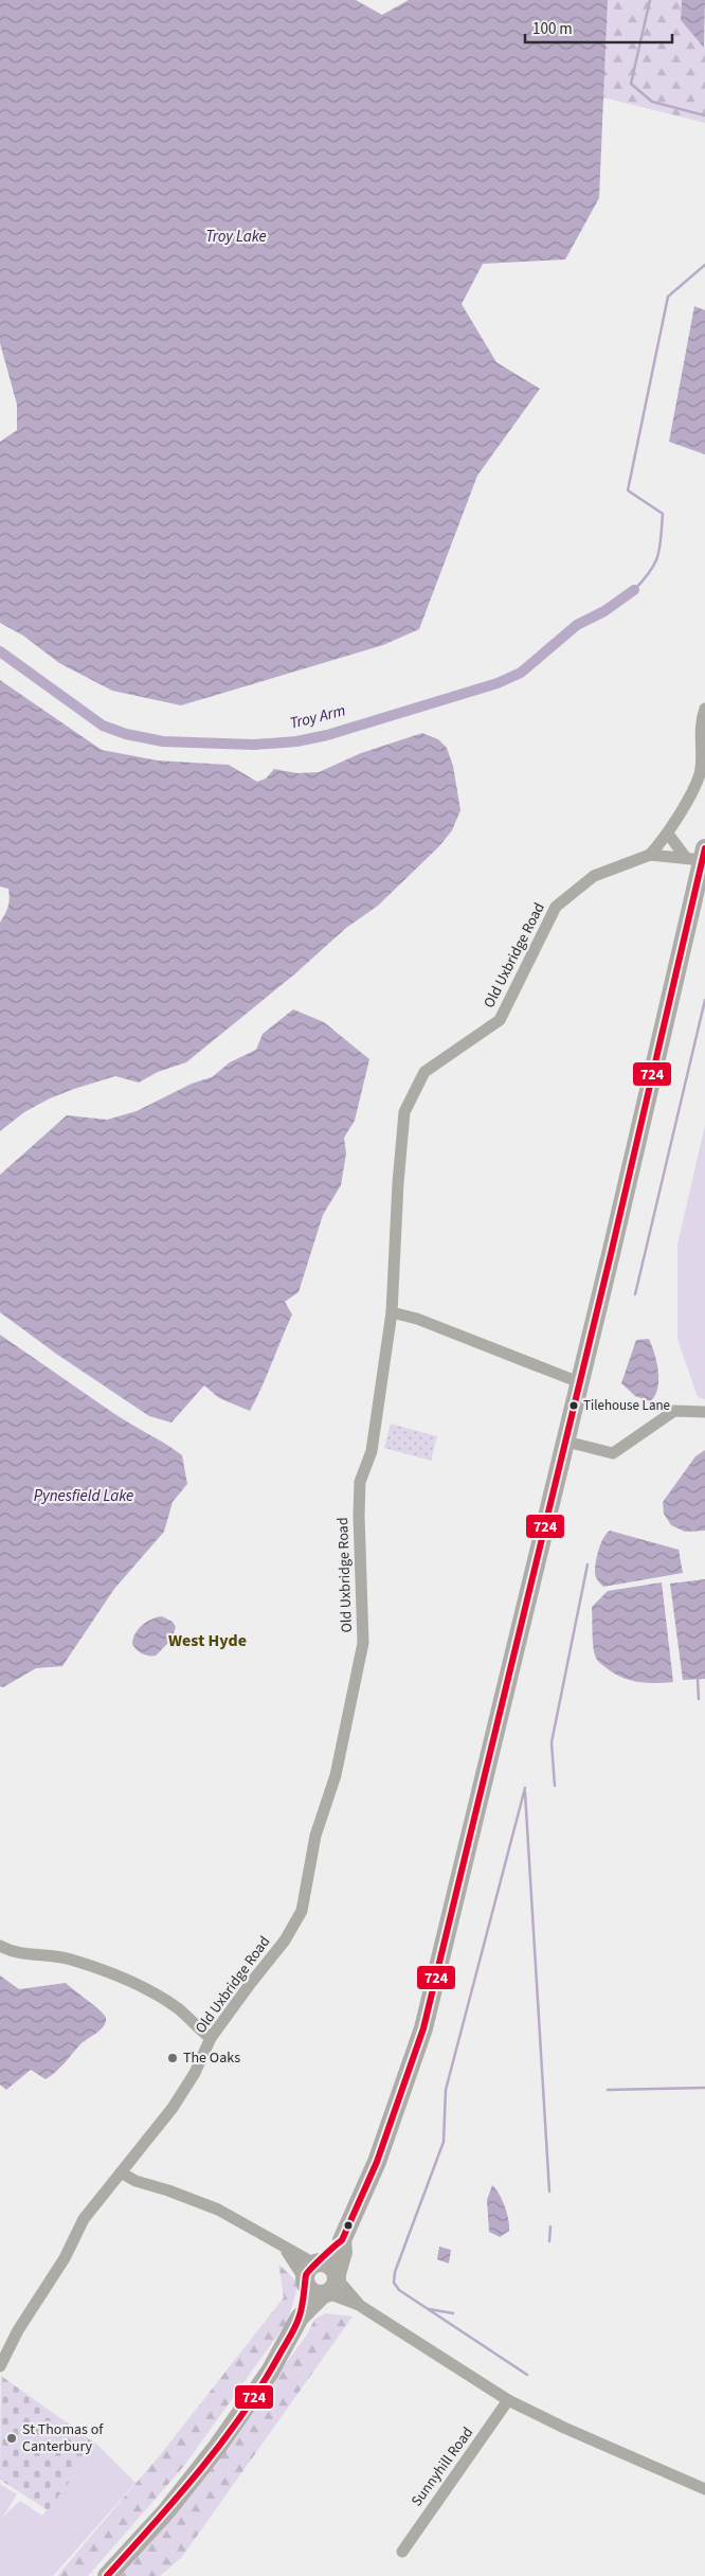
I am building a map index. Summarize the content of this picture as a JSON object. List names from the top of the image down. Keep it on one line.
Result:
{"streets":{"street":["Old Uxbridge Road","Sunnyhill Road"]},"districts":["West Hyde"],"water":["Troy Lake","Troy Arm","Pynesfield Lake"],"places":["Tilehouse Lane","The Oaks","St Thomas of Canterbury"],"lines":["transit line 724"],"scale_bar":"100 m"}
